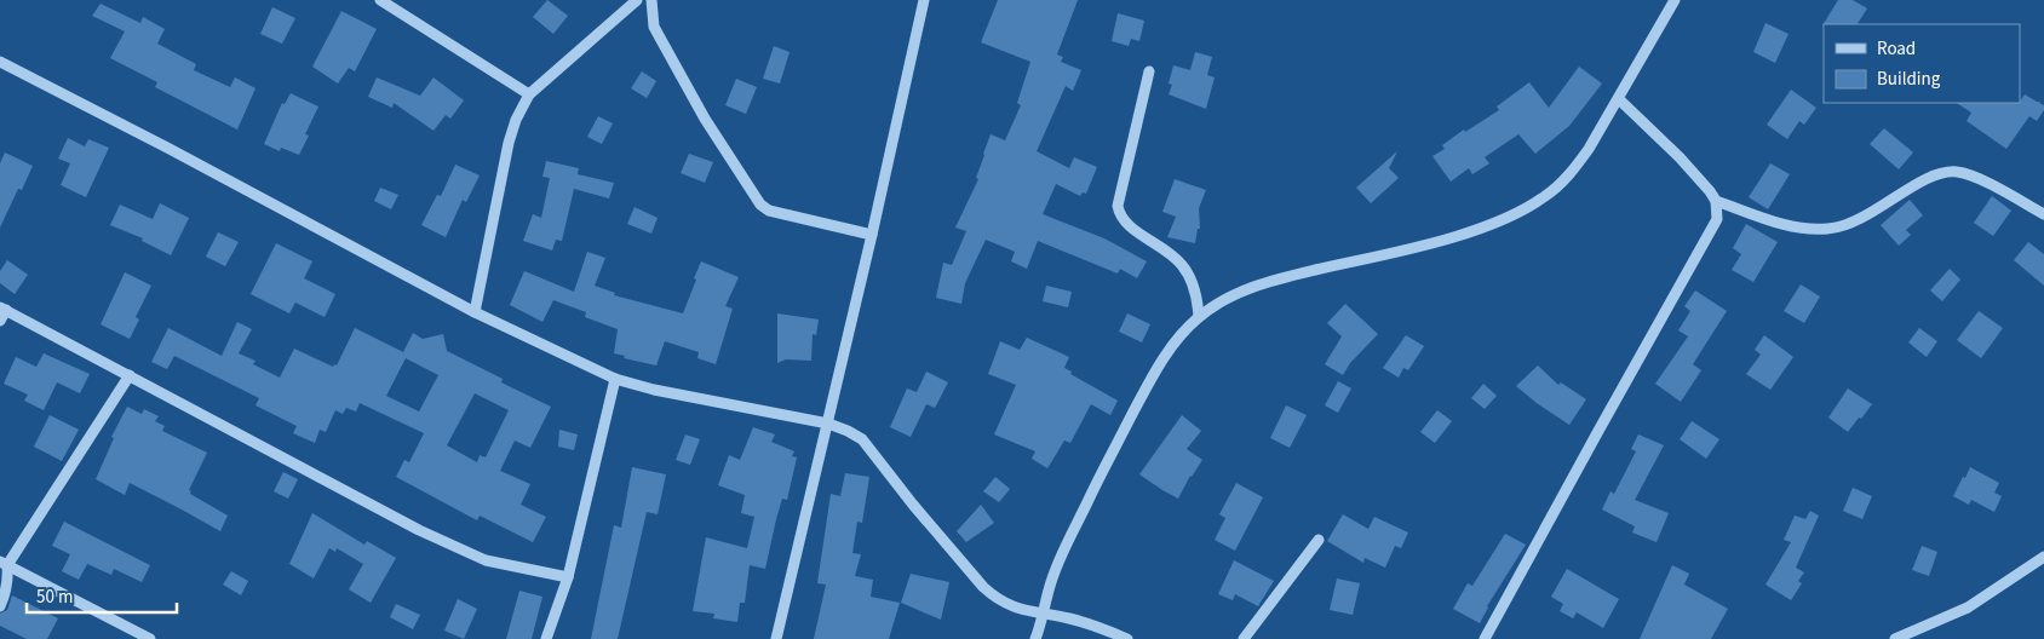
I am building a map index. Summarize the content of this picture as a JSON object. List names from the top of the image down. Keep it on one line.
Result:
{"legend":["Road","Building"],"scale_bar":"50 m"}
